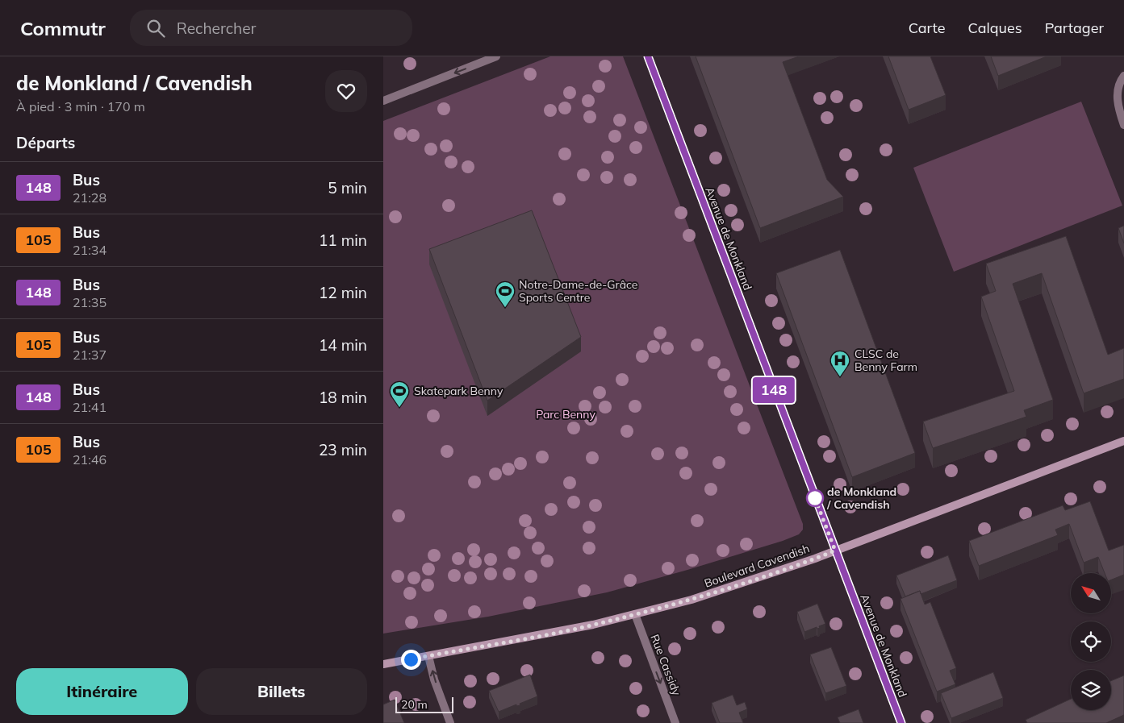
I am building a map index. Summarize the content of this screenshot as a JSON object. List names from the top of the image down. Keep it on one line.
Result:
{"streets":{"main road":["Avenue de Monkland","Boulevard Cavendish"],"street":["Rue Cassidy"]},"crossings":[["Avenue de Monkland","Boulevard Cavendish"],["Boulevard Cavendish","Rue Cassidy"]],"one_way":["Rue Cassidy"],"parks":["Parc Benny"],"places":{"sports":["Notre-Dame-de-Grâce Sports Centre","Skatepark Benny"],"hospital":["CLSC de Benny Farm"],"other":["de Monkland / Cavendish"]},"lines":["bus line 148"],"scale_bar":"20 m","north":"top left","page":{"header":"Commutr","search":"Rechercher","nav":["Carte","Calques","Partager"],"heading":[["de Monkland / Cavendish","À pied · 3 min · 170 m"],"Départs"],"on_map":"148","list":[{"mark":"148","name":"Bus","note":"21:28","value":"5 min"},{"mark":"105","name":"Bus","note":"21:34","value":"11 min"},{"mark":"148","name":"Bus","note":"21:35","value":"12 min"},{"mark":"105","name":"Bus","note":"21:37","value":"14 min"},{"mark":"148","name":"Bus","note":"21:41","value":"18 min"},{"mark":"105","name":"Bus","note":"21:46","value":"23 min"}],"buttons":["Itinéraire","Billets"],"scale":"20 m"}}
